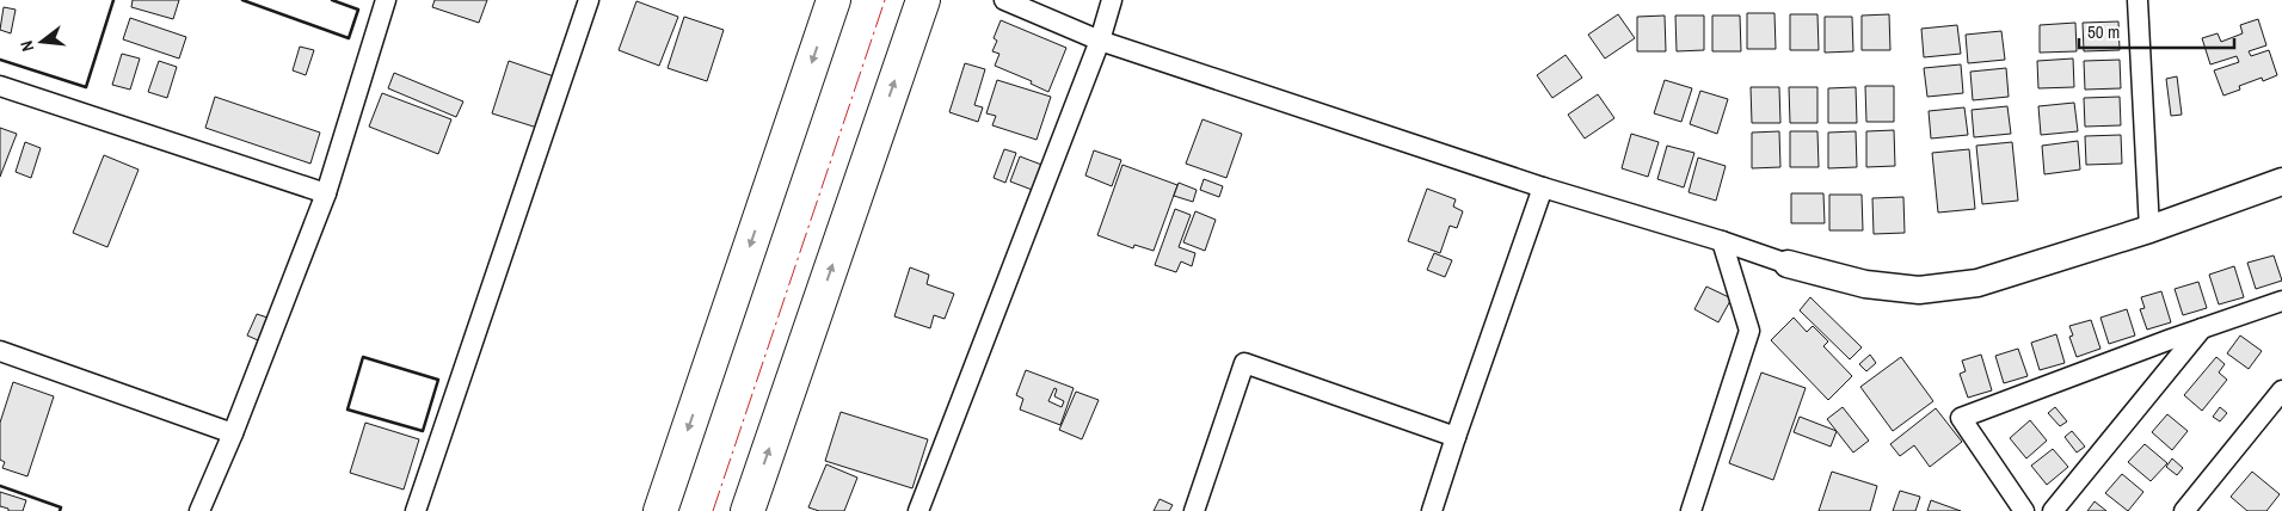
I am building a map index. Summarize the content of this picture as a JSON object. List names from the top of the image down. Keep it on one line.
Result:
{"scale_bar":"50 m","north":"left"}
